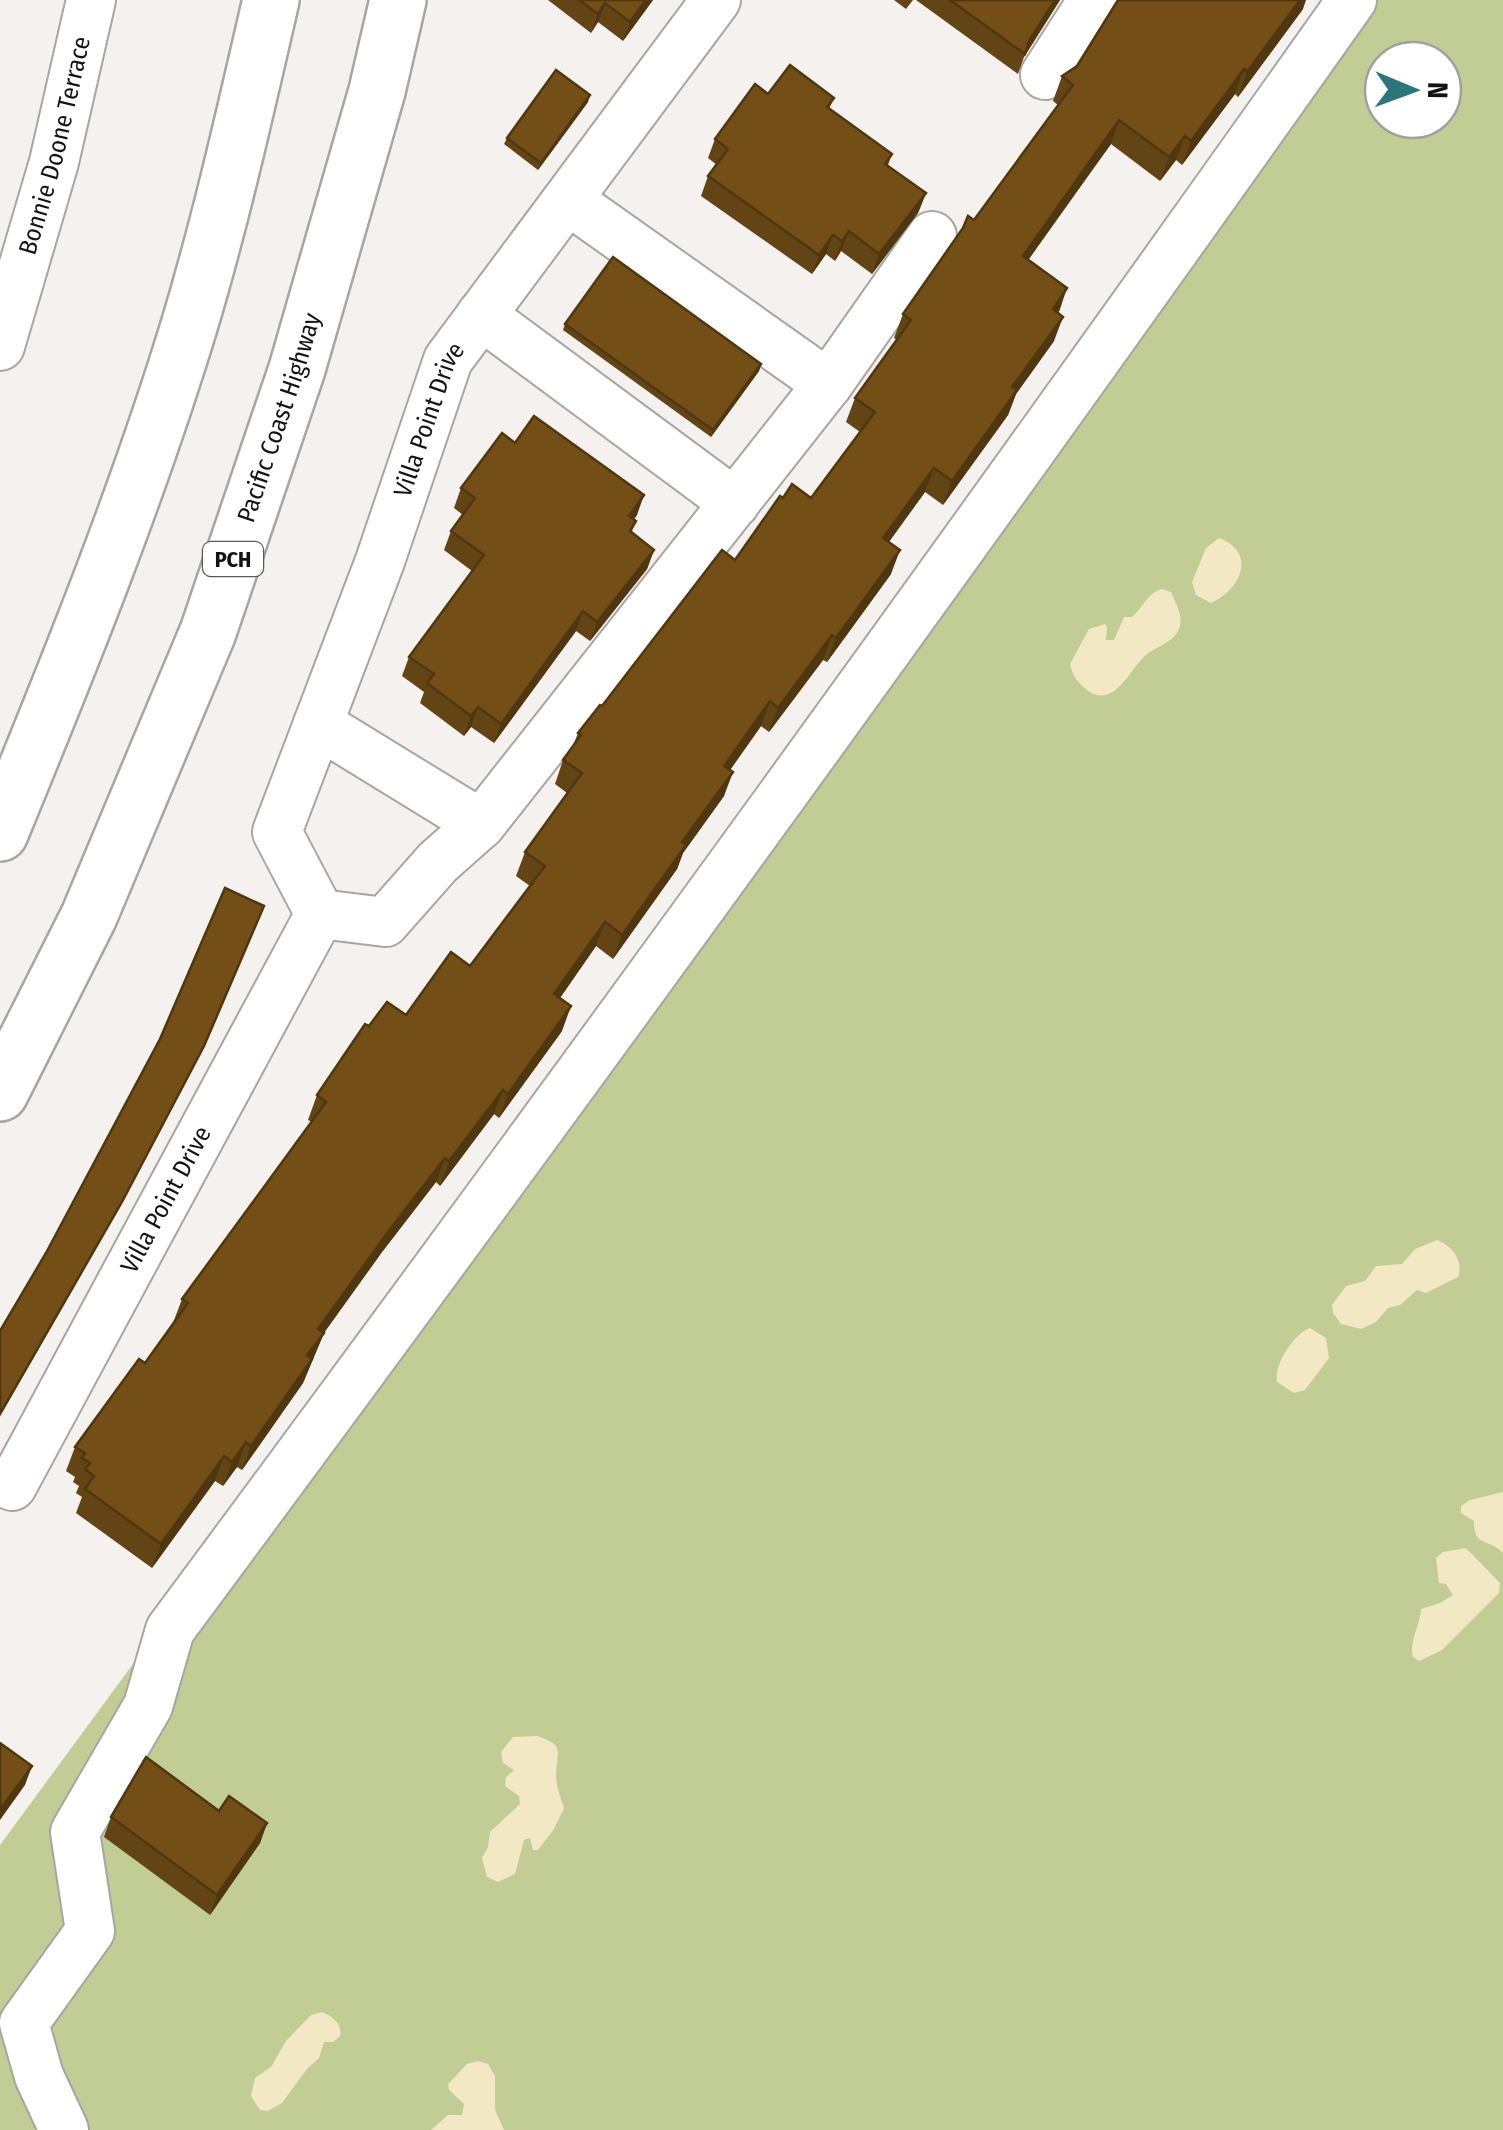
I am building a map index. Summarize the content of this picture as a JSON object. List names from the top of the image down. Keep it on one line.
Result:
{"streets":{"highway":["Pacific Coast Highway","PCH"],"street":["Bonnie Doone Terrace","Villa Point Drive"]},"north":"right"}
